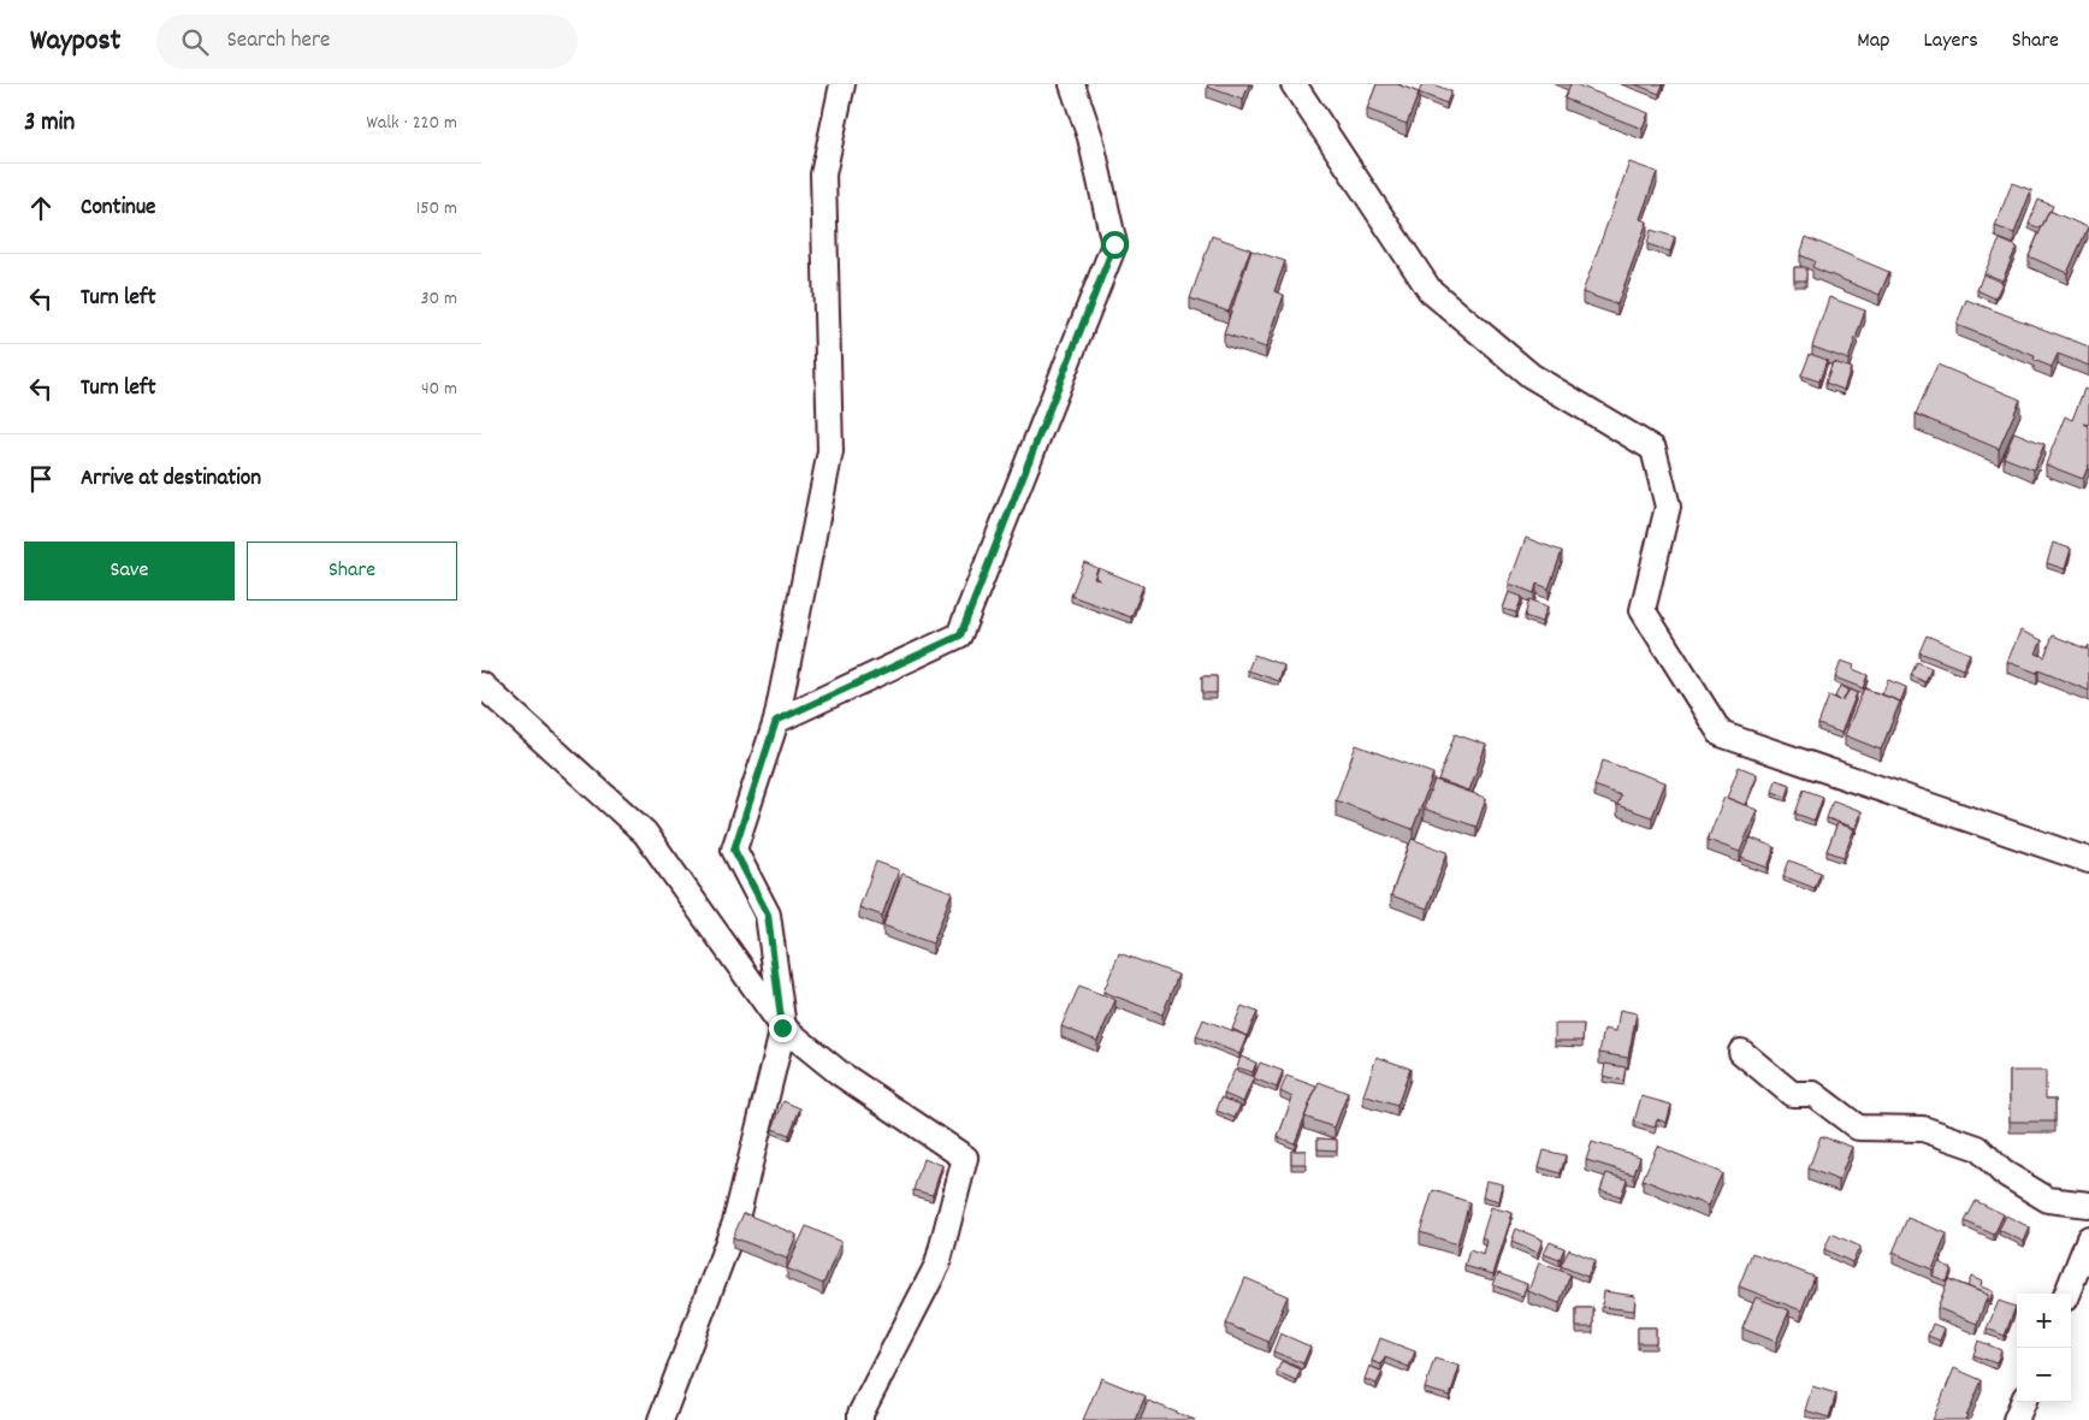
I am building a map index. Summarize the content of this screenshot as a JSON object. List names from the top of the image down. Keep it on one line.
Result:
{"page":{"header":"Waypost","search":"Search here","nav":["Map","Layers","Share"],"heading":["3 min","Walk · 220 m"],"list":[["Continue","150 m"],["Turn left","30 m"],["Turn left","40 m"],"Arrive at destination"],"buttons":["Save","Share"],"map_buttons":["+","−"]}}
